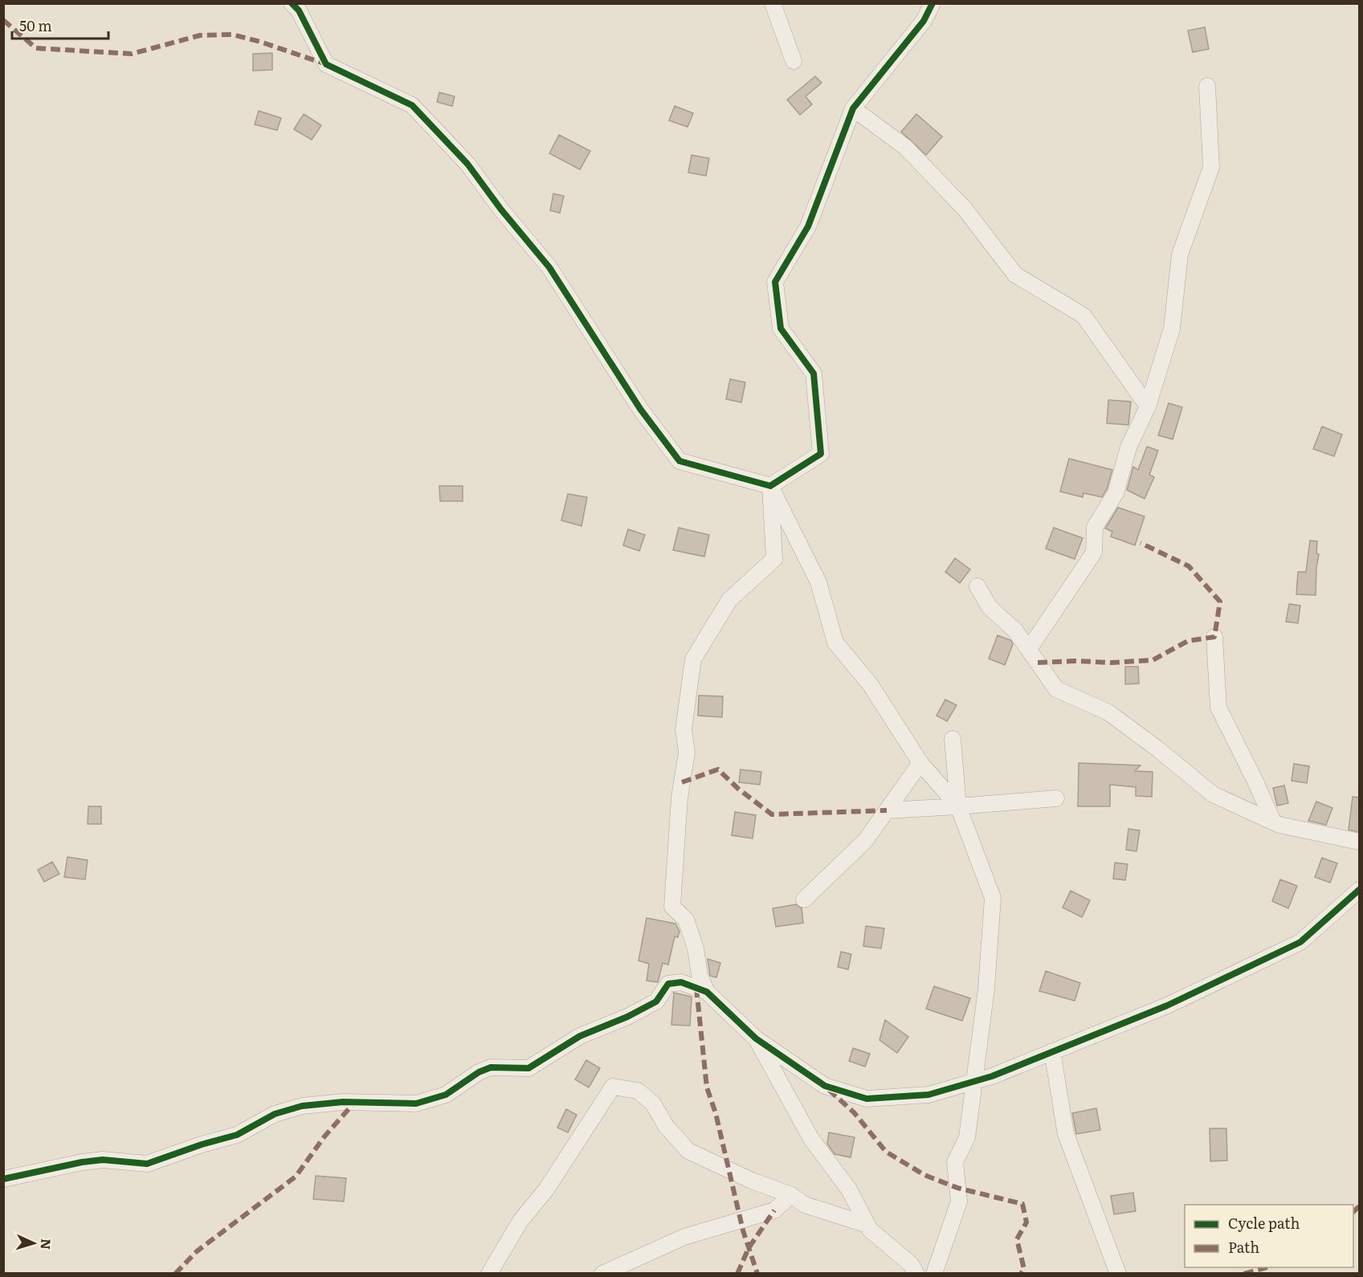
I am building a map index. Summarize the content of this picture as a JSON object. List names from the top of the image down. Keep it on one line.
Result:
{"legend":["Cycle path","Path"],"scale_bar":"50 m","north":"right"}
